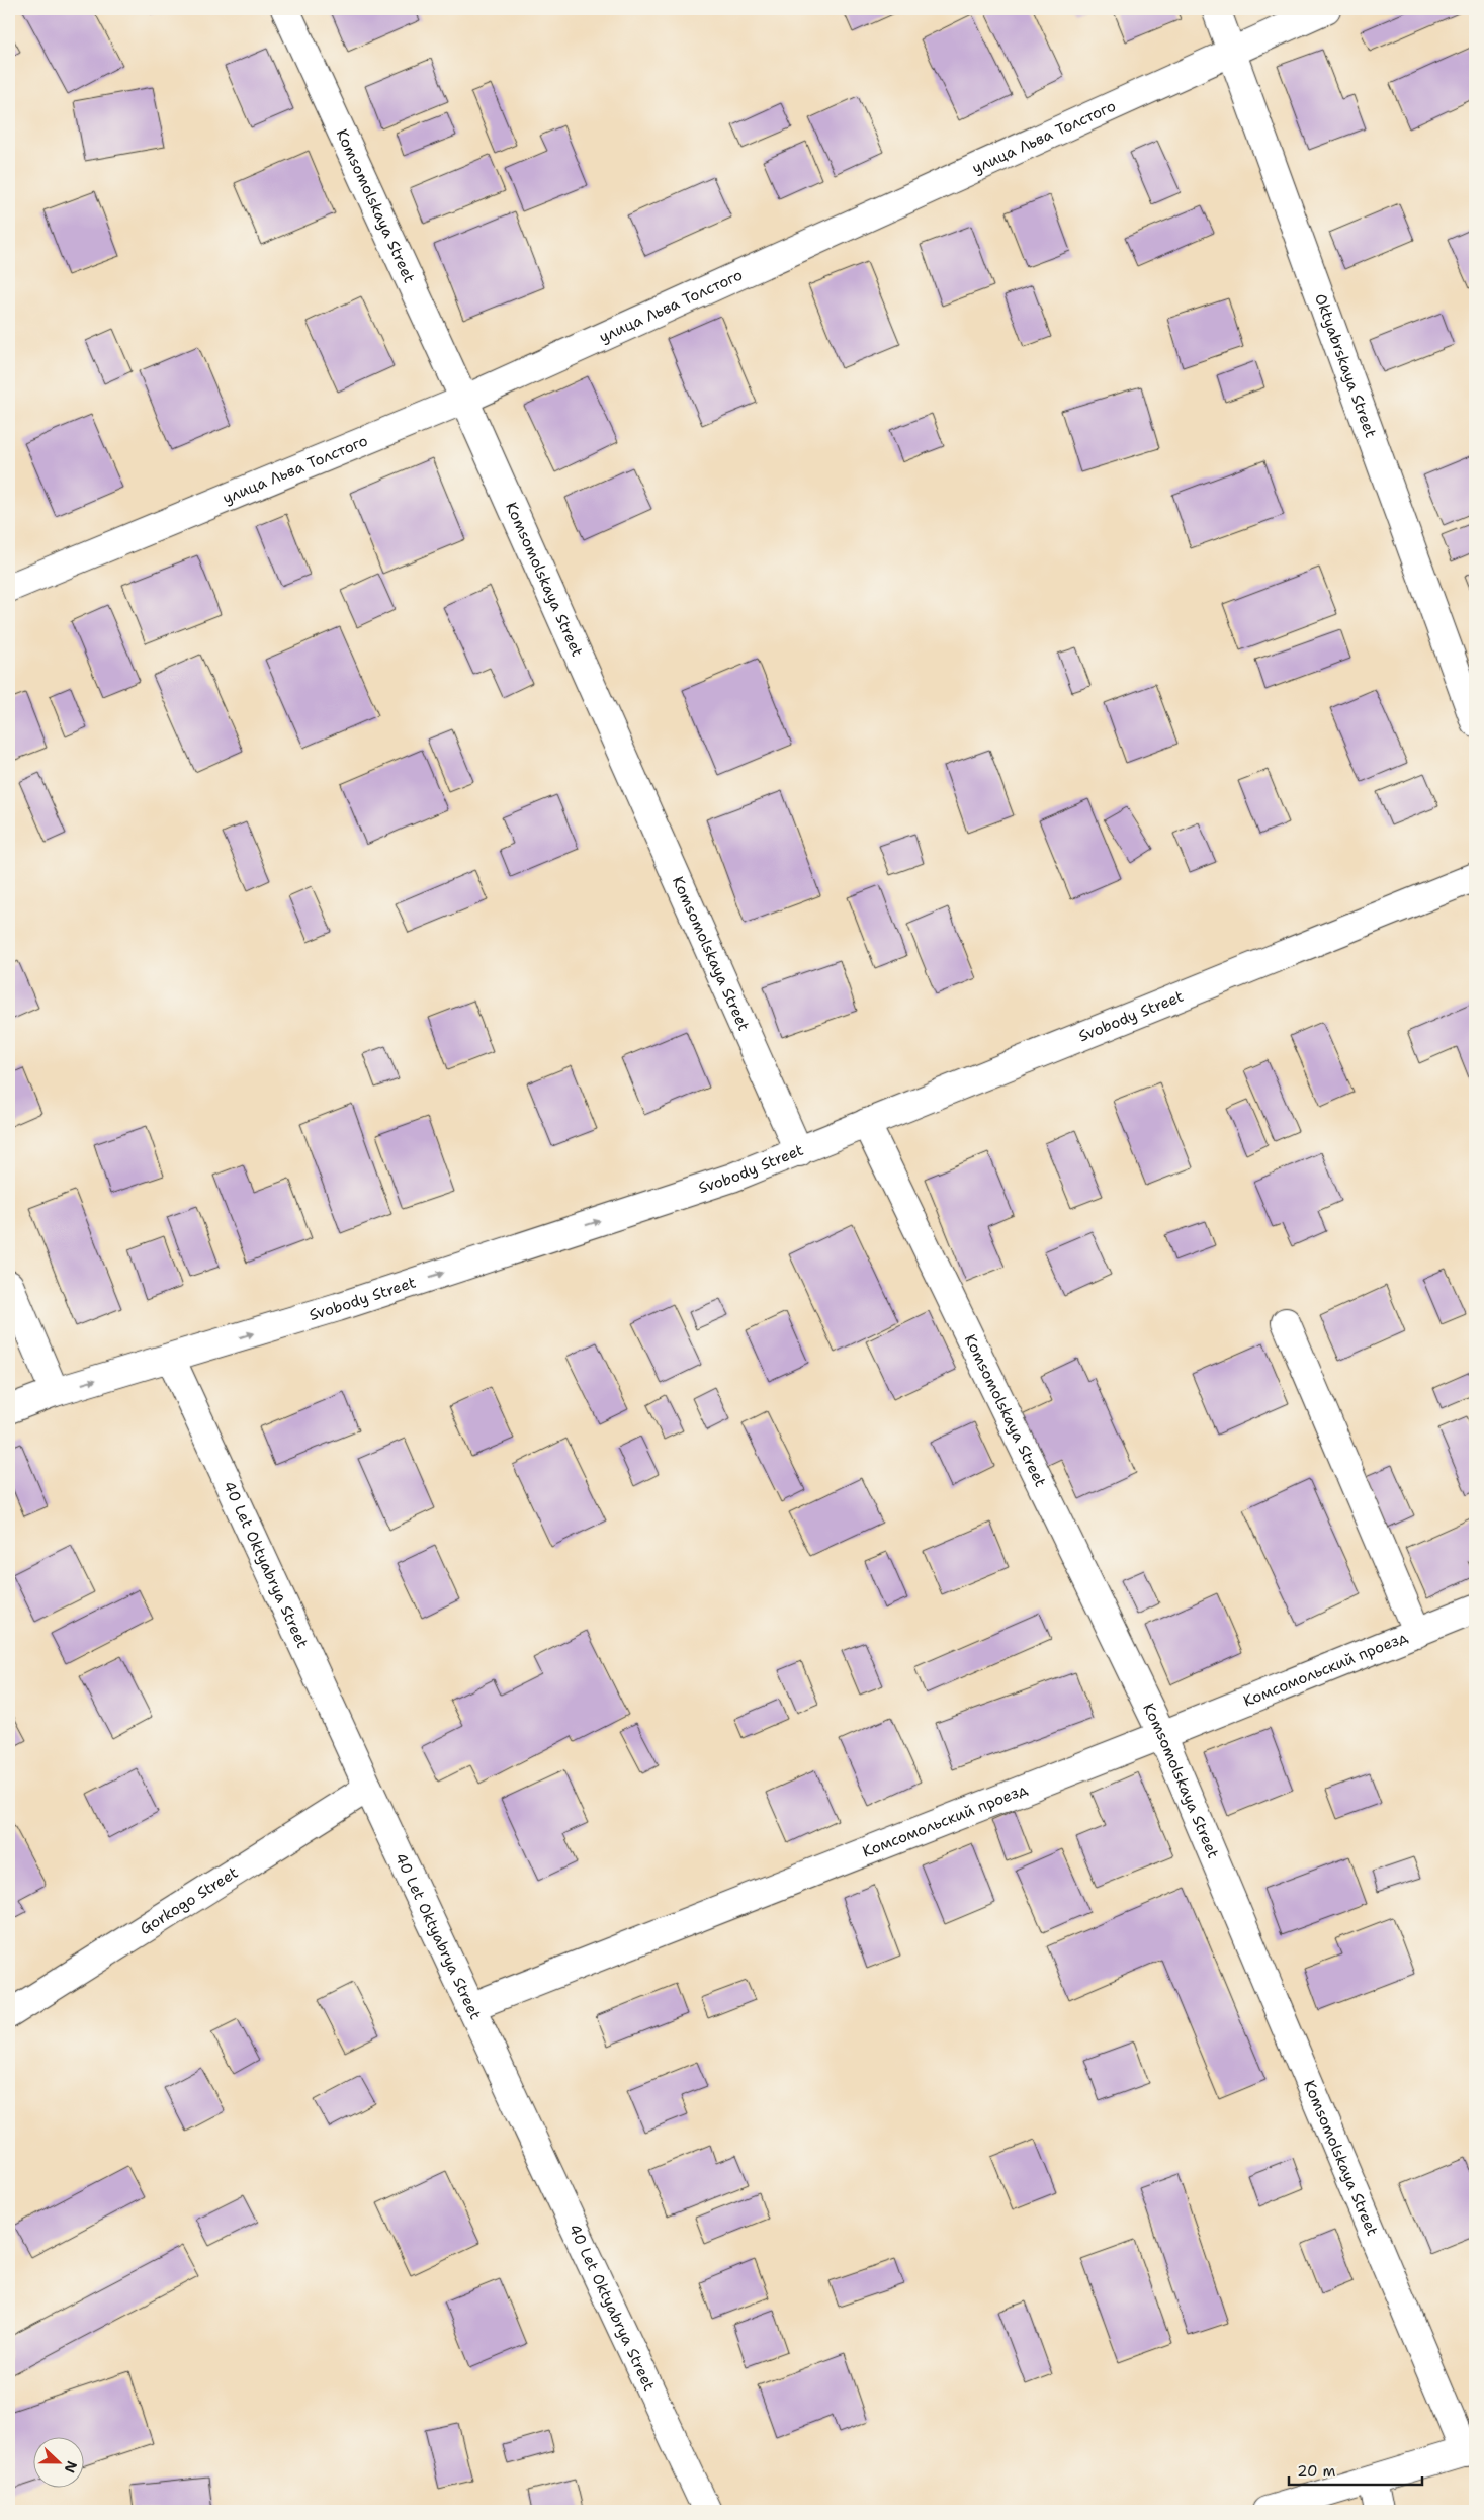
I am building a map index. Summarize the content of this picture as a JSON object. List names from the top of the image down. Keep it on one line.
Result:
{"streets":{"street":["улица Льва Толстого","Komsomolskaya Street","Oktyabrskaya Street","Svobody Street","40 Let Oktyabrya Street","Комсомольский проезд","Gorkogo Street"]},"crossings":[["улица Льва Толстого","Komsomolskaya Street"],["улица Льва Толстого","Oktyabrskaya Street"],["Komsomolskaya Street","Svobody Street"],["Komsomolskaya Street","Комсомольский проезд"],["Svobody Street","40 Let Oktyabrya Street"],["40 Let Oktyabrya Street","Комсомольский проезд"],["40 Let Oktyabrya Street","Gorkogo Street"]],"one_way":["Svobody Street"],"scale_bar":"20 m","north":"right"}
